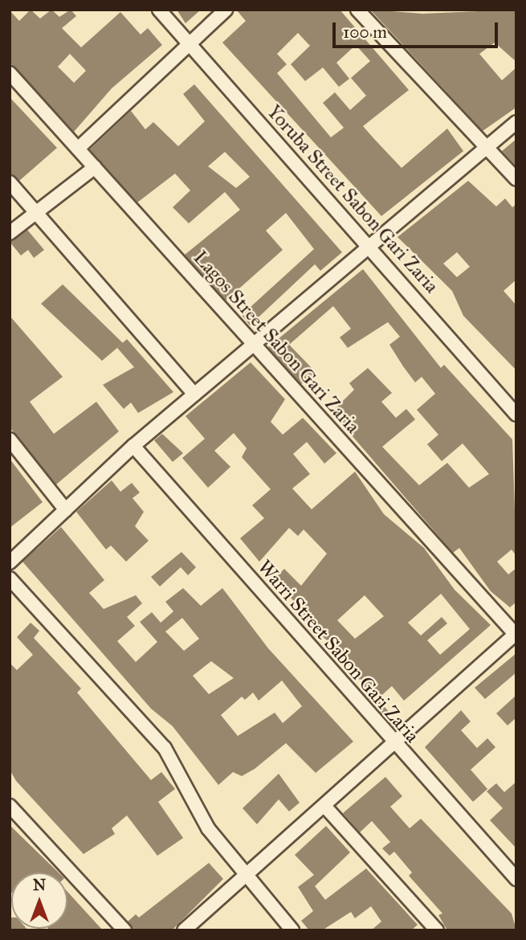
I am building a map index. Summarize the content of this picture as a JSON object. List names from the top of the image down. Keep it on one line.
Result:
{"streets":{"street":["Yoruba Street Sabon Gari Zaria","Lagos Street Sabon Gari Zaria","Warri Street Sabon Gari Zaria"]},"scale_bar":"100 m","north":"top"}
